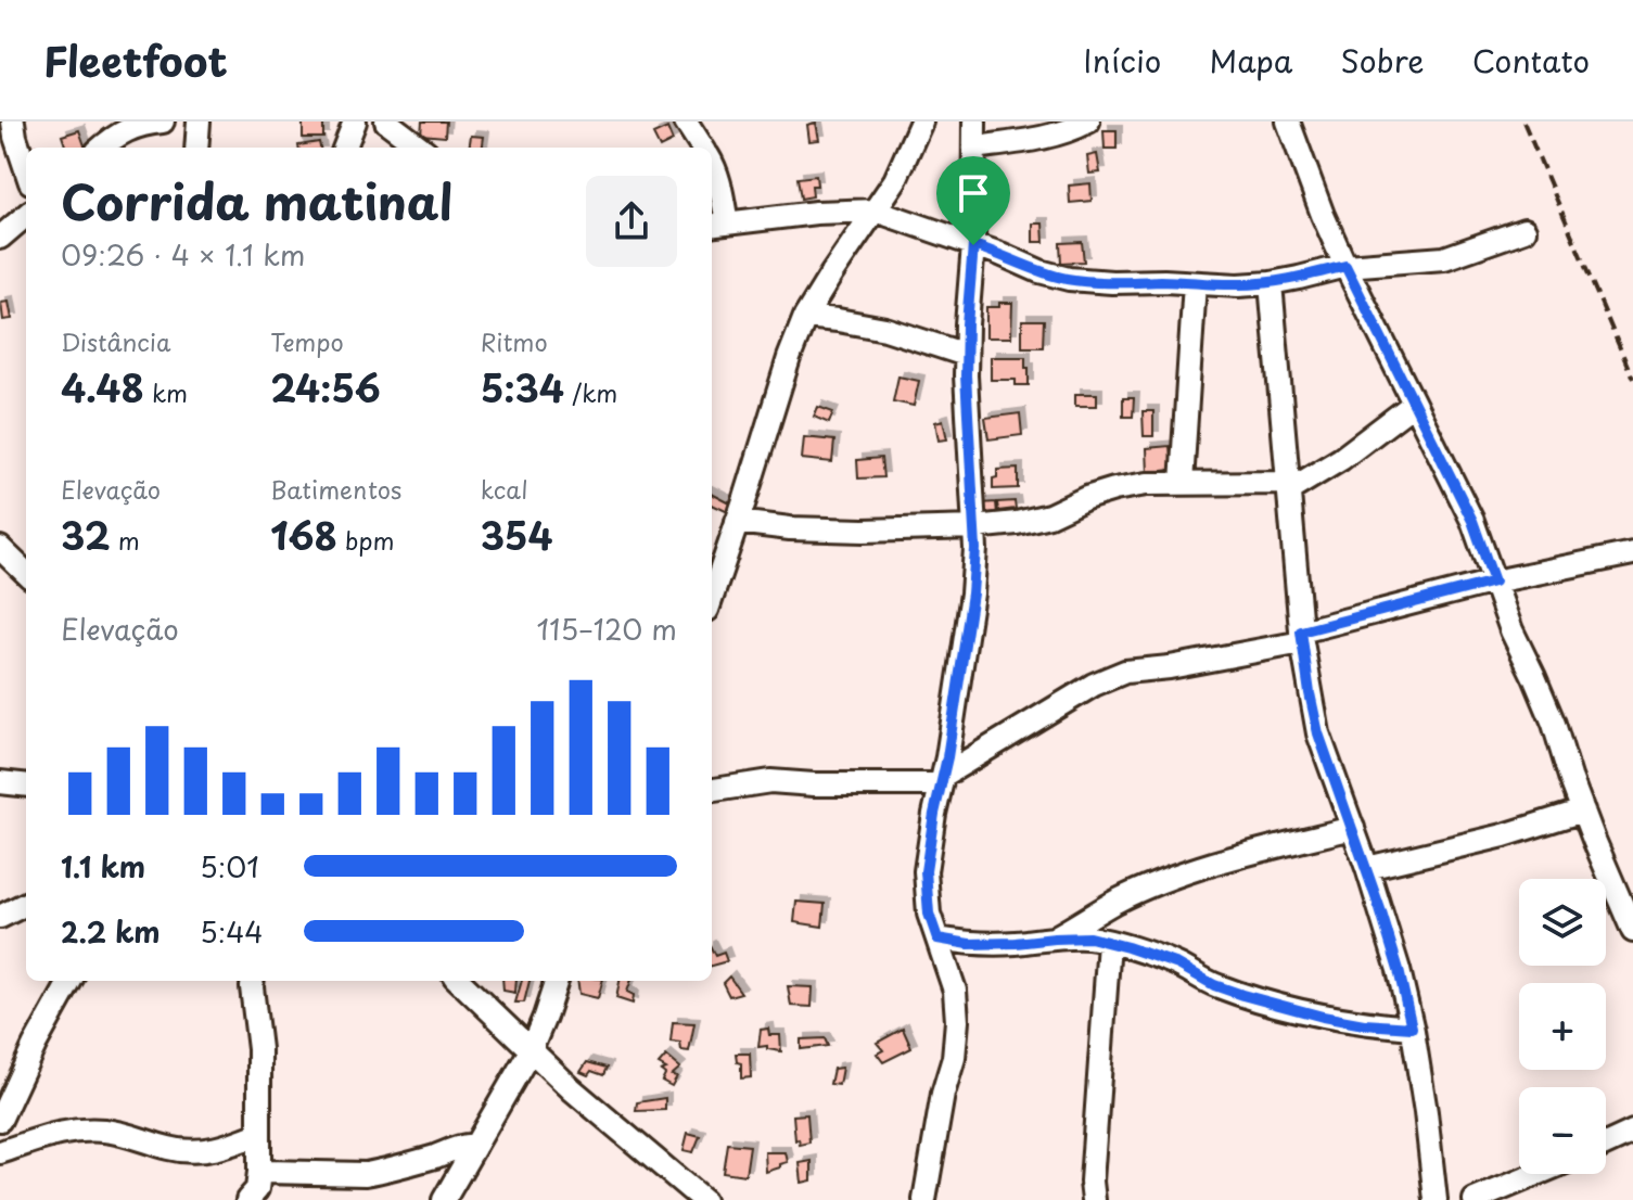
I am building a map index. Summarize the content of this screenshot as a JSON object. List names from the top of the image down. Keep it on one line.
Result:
{"page":{"header":"Fleetfoot","nav":["Início","Mapa","Sobre","Contato"],"heading":["Corrida matinal","09:26 · 4 × 1.1 km"],"stats":[["Distância","4.48 km"],["Tempo","24:56"],["Ritmo","5:34 /km"],["Elevação","32 m"],["Batimentos","168 bpm"],["kcal","354"]],"chart":["Elevação","115–120 m"],"list":[{"name":"1.1 km","note":"5:01"},{"name":"2.2 km","note":"5:44"}],"map_buttons":["+","−"]}}
